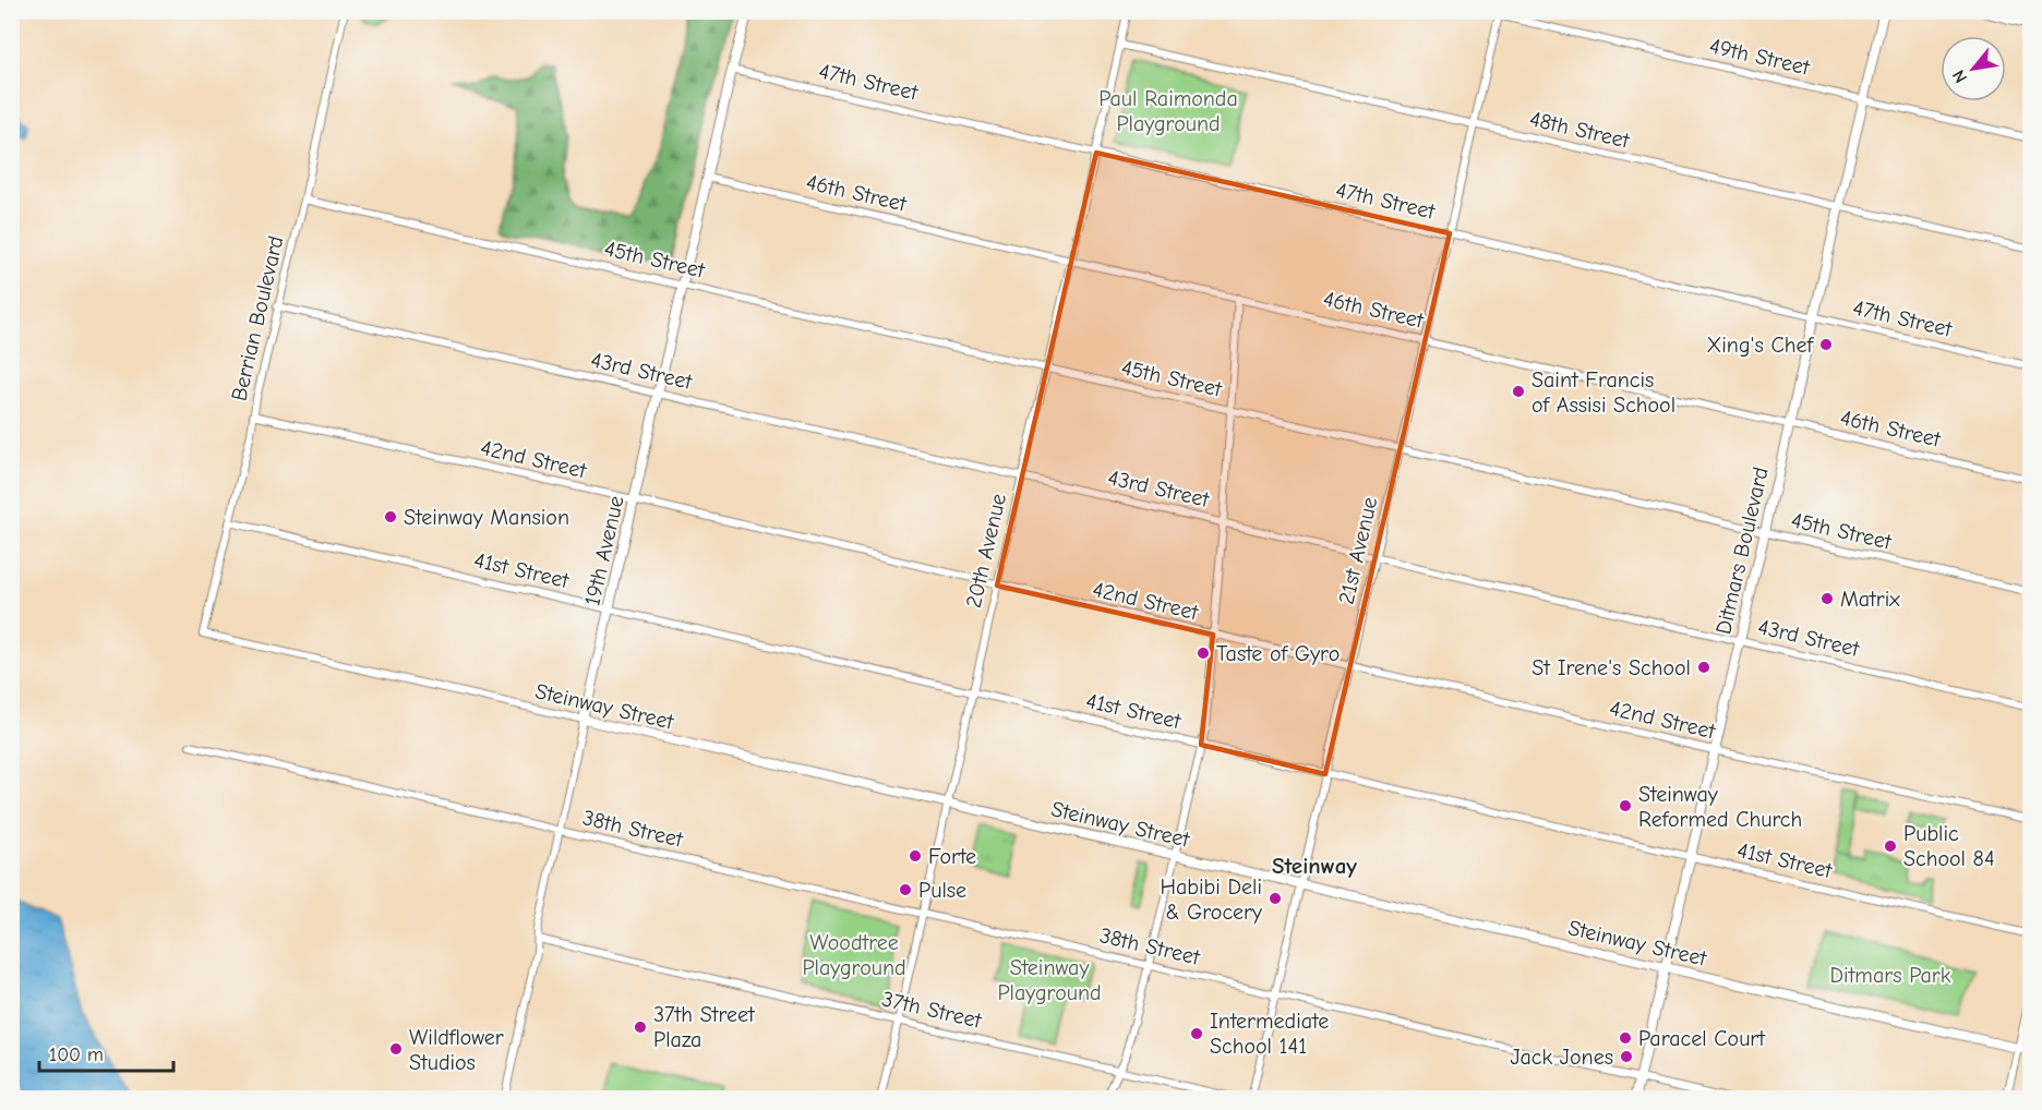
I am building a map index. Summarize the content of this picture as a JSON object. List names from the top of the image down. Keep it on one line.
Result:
{"streets":{"street":["49th Street","47th Street","48th Street","46th Street","45th Street","Berrian Boulevard","43rd Street","42nd Street","19th Avenue","20th Avenue","21st Avenue","Ditmars Boulevard","41st Street","Steinway Street","38th Street","37th Street"]},"crossings":[["49th Street","21st Avenue"],["49th Street","Ditmars Boulevard"],["47th Street","19th Avenue"],["47th Street","20th Avenue"],["47th Street","21st Avenue"],["47th Street","Ditmars Boulevard"],["48th Street","20th Avenue"],["48th Street","21st Avenue"],["48th Street","Ditmars Boulevard"],["46th Street","19th Avenue"],["46th Street","20th Avenue"],["46th Street","21st Avenue"],["46th Street","Ditmars Boulevard"],["45th Street","Berrian Boulevard"],["45th Street","19th Avenue"],["45th Street","20th Avenue"],["45th Street","21st Avenue"],["45th Street","Ditmars Boulevard"],["Berrian Boulevard","43rd Street"],["Berrian Boulevard","42nd Street"],["Berrian Boulevard","41st Street"],["Berrian Boulevard","Steinway Street"],["43rd Street","19th Avenue"],["43rd Street","20th Avenue"],["43rd Street","21st Avenue"],["43rd Street","Ditmars Boulevard"],["42nd Street","19th Avenue"],["42nd Street","20th Avenue"],["42nd Street","21st Avenue"],["42nd Street","Ditmars Boulevard"],["19th Avenue","41st Street"],["19th Avenue","Steinway Street"],["19th Avenue","38th Street"],["19th Avenue","37th Street"],["20th Avenue","41st Street"],["20th Avenue","Steinway Street"],["20th Avenue","38th Street"],["20th Avenue","37th Street"],["21st Avenue","41st Street"],["21st Avenue","Steinway Street"],["21st Avenue","38th Street"],["Ditmars Boulevard","41st Street"],["Ditmars Boulevard","Steinway Street"],["Ditmars Boulevard","38th Street"]],"districts":["Steinway"],"parks":["Paul Raimonda Playground","Woodtree Playground","Steinway Playground","Ditmars Park"],"places":["Xing's Chef","Saint Francis of Assisi School","Steinway Mansion","Matrix","Taste of Gyro","St Irene's School","Steinway Reformed Church","Public School 84","Forte","Pulse","Habibi Deli & Grocery","37th Street Plaza","Intermediate School 141","Paracel Court","Wildflower Studios","Jack Jones"],"scale_bar":"100 m","north":"bottom left"}
